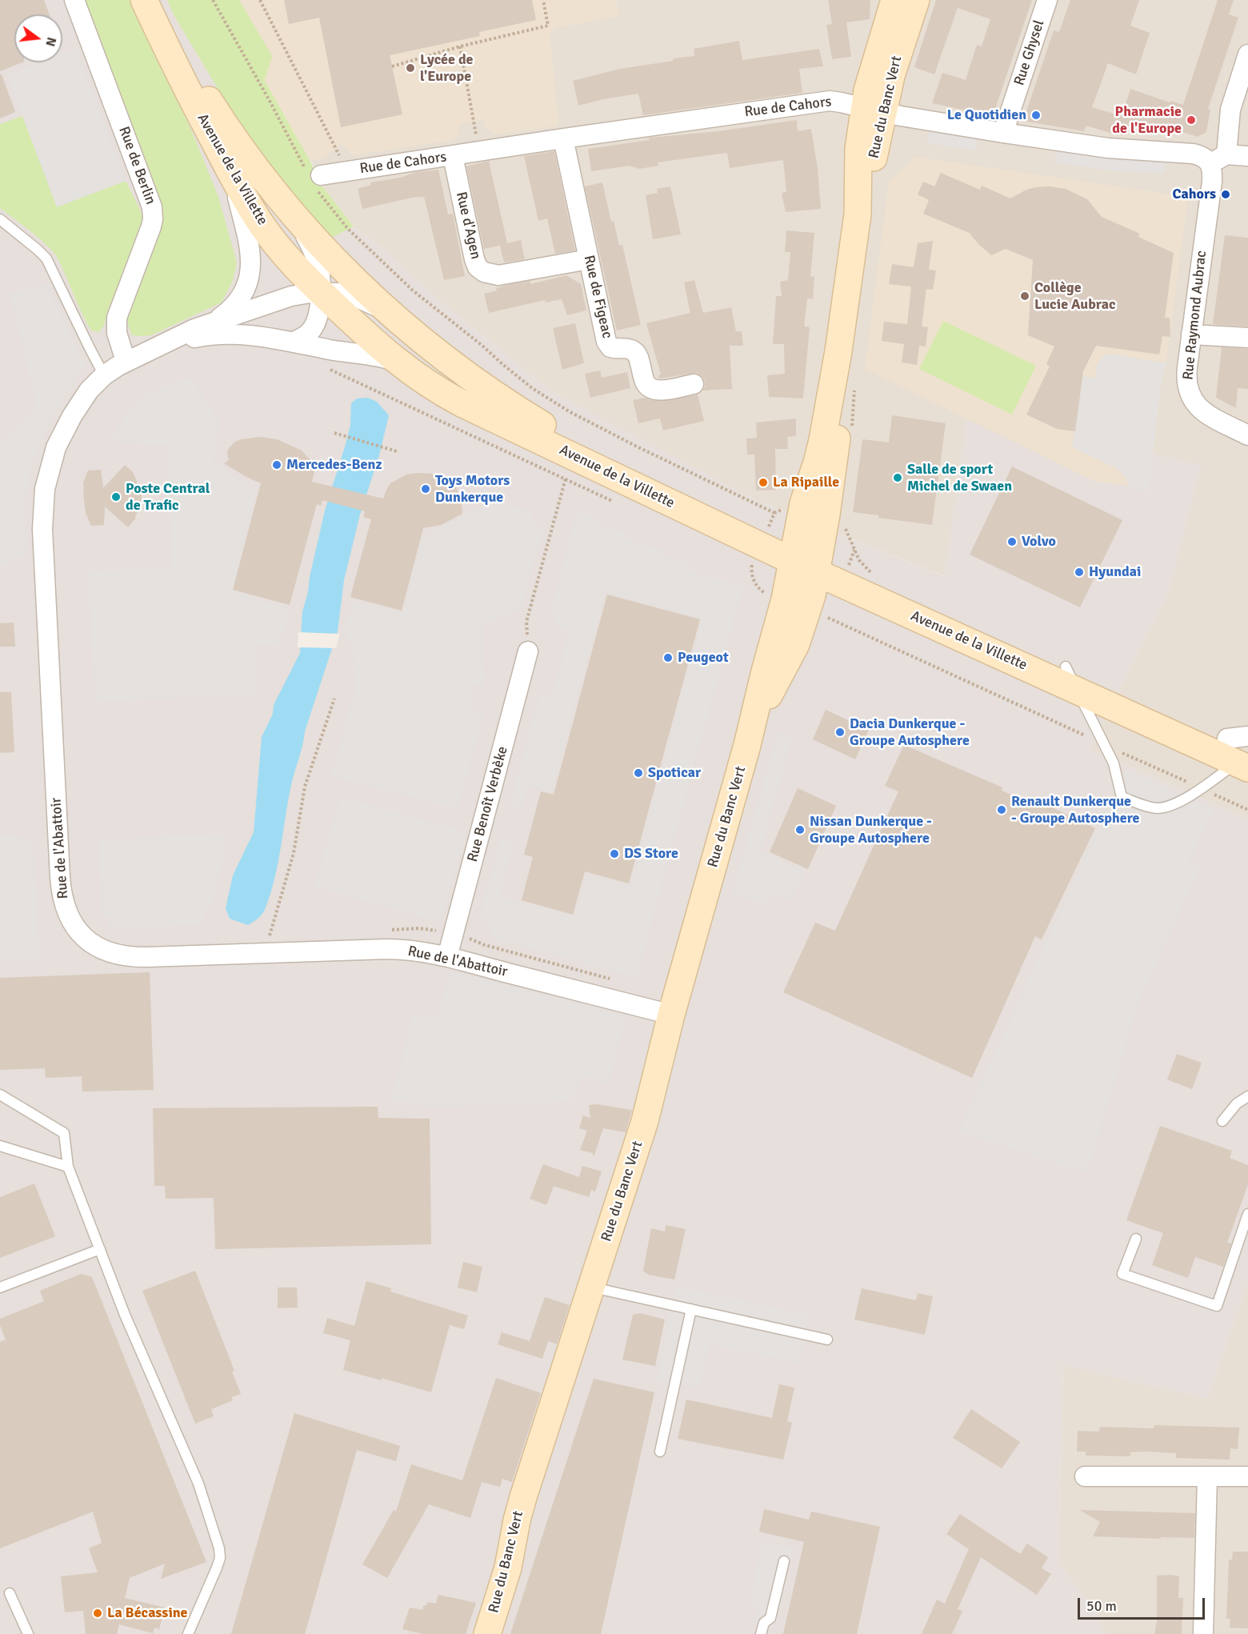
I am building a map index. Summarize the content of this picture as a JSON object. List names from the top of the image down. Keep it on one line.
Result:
{"streets":{"main road":["Rue du Banc Vert","Avenue de la Villette"],"street":["Rue Ghysel","Rue de Cahors","Rue de Berlin","Rue d'Agen","Rue de Figeac","Rue Raymond Aubrac","Rue Benoît Verbèke","Rue de l'Abattoir"]},"crossings":[["Rue Ghysel","Rue de Cahors"],["Rue de Cahors","Rue du Banc Vert"],["Rue de Cahors","Rue d'Agen"],["Rue de Cahors","Rue de Figeac"],["Rue de Cahors","Rue Raymond Aubrac"],["Rue du Banc Vert","Avenue de la Villette"],["Rue du Banc Vert","Rue de l'Abattoir"],["Rue de Berlin","Rue de l'Abattoir"],["Avenue de la Villette","Rue de l'Abattoir"],["Rue d'Agen","Rue de Figeac"],["Rue Benoît Verbèke","Rue de l'Abattoir"]],"places":["Lycée de l'Europe","Le Quotidien","Pharmacie de l'Europe","Cahors","Collège Lucie Aubrac","Mercedes-Benz","Salle de sport Michel de Swaen","La Ripaille","Toys Motors Dunkerque","Poste Central de Trafic","Volvo","Hyundai","Peugeot","Dacia Dunkerque - Groupe Autosphere","Spoticar","Renault Dunkerque - Groupe Autosphere","Nissan Dunkerque - Groupe Autosphere","DS Store","La Bécassine"],"scale_bar":"50 m","north":"right"}
